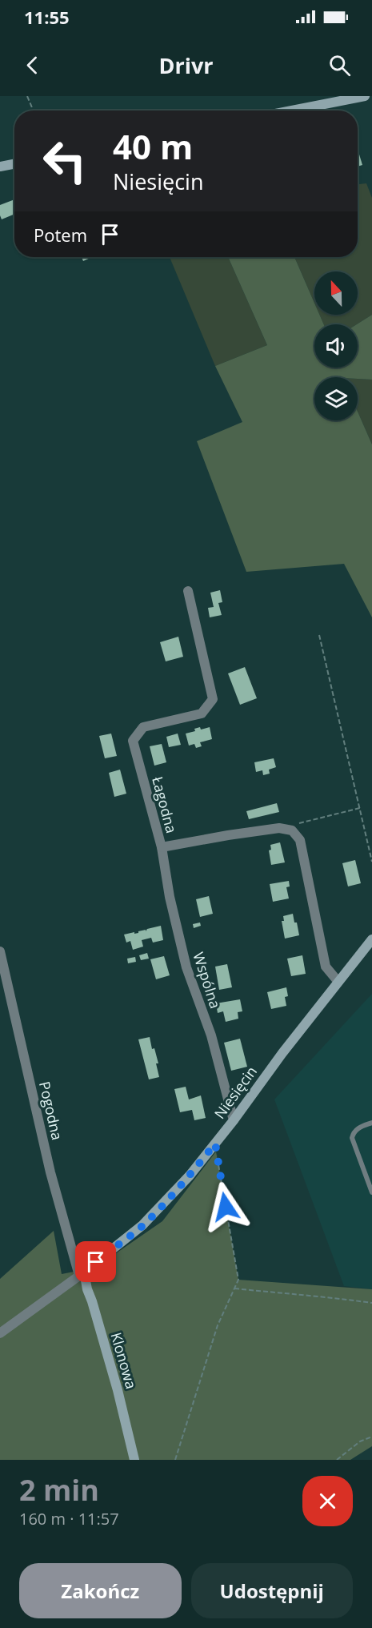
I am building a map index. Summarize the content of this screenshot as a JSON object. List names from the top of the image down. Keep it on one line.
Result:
{"streets":{"street":["Łagodna","Wspólna","Niesięcin","Pogodna","Klonowa"]},"crossings":[["Łagodna","Wspólna"],["Wspólna","Niesięcin"],["Niesięcin","Klonowa"]],"north":"top","page":{"status":"11:55","header":"Drivr","turn":["40 m","Niesięcin"],"then":"Potem","heading":["2 min","160 m · 11:57"],"buttons":["Zakończ","Udostępnij"]}}
